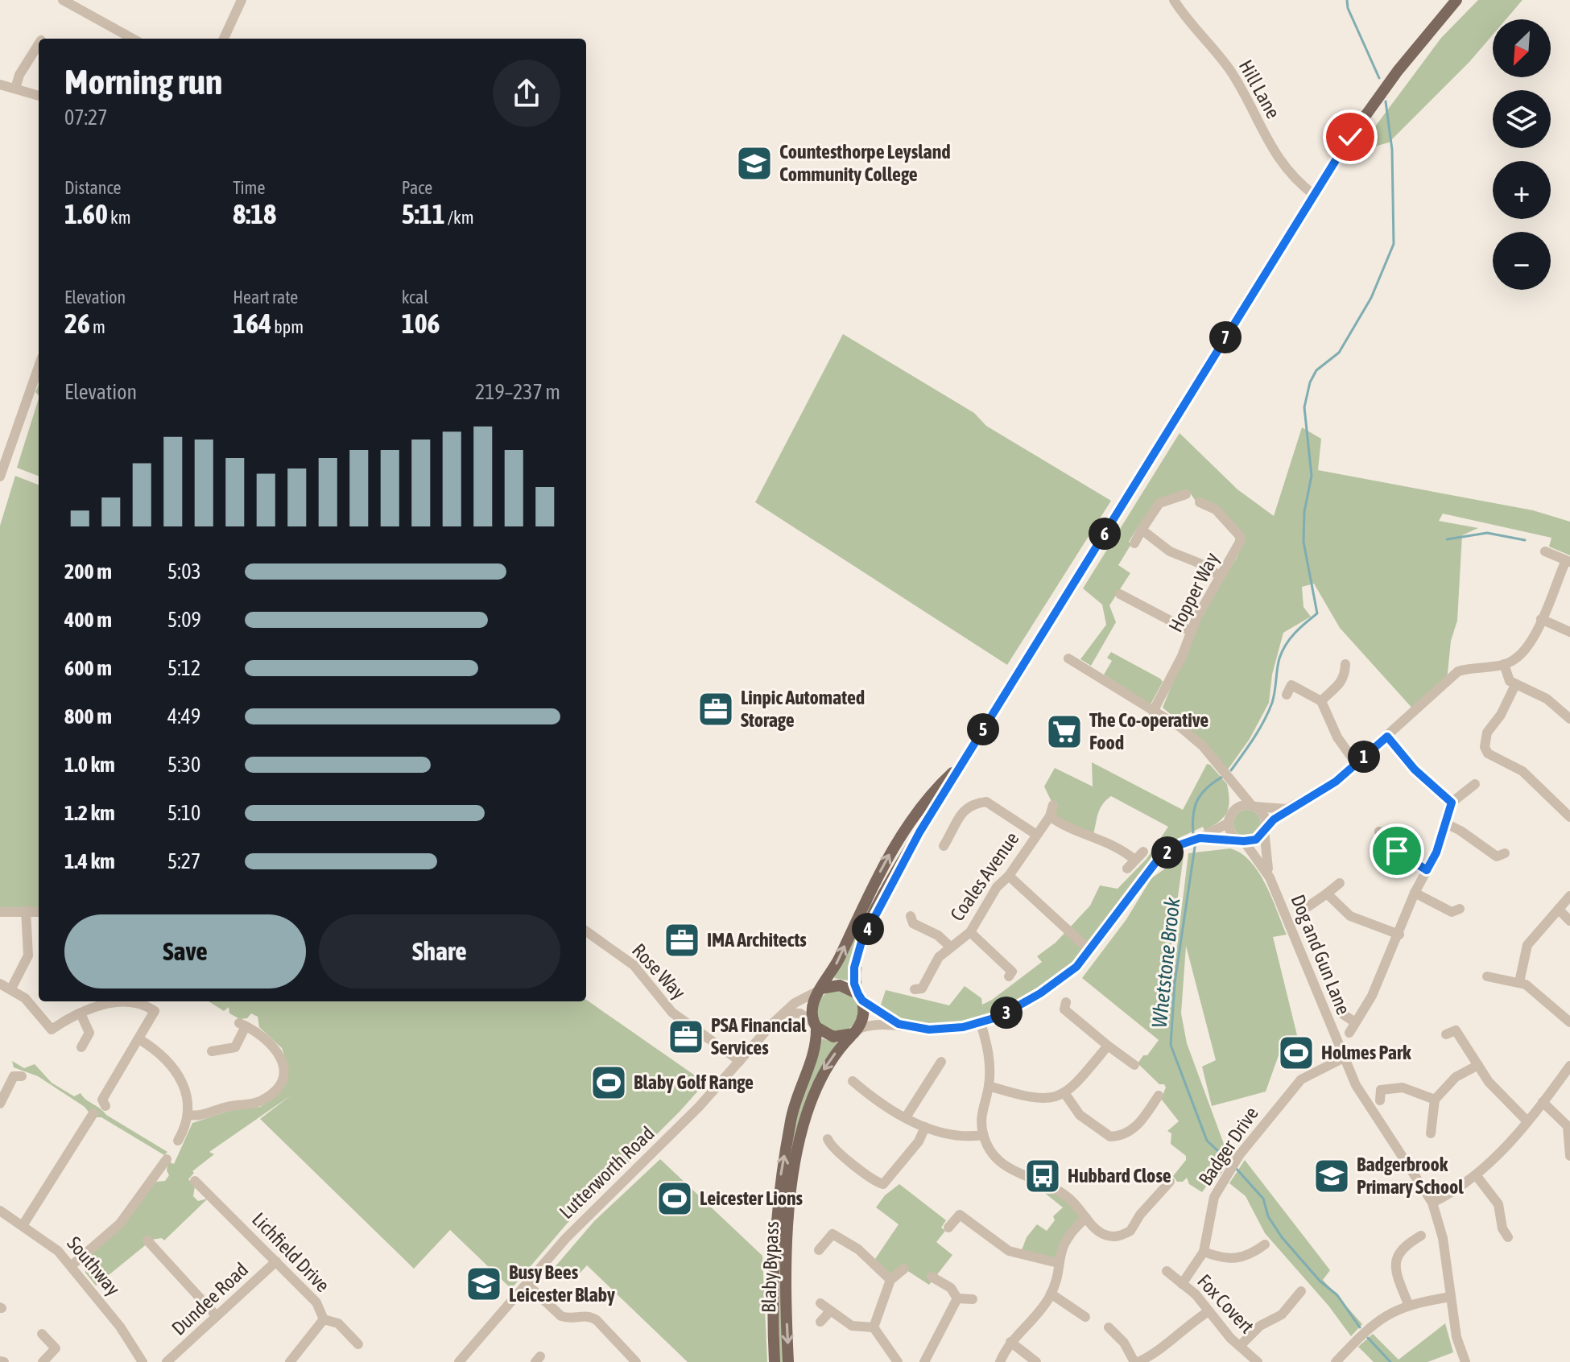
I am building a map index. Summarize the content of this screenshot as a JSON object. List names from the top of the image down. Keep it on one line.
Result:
{"streets":{"main road":["Blaby Bypass"],"street":["Hill Lane","Hopper Way","Coales Avenue","Dog and Gun Lane","Rose Way","Badger Drive","Lutterworth Road","Lichfield Drive","Southway","Dundee Road","Fox Covert"]},"crossings":[["Dog and Gun Lane","Badger Drive"],["Rose Way","Lutterworth Road"],["Badger Drive","Fox Covert"],["Lutterworth Road","Blaby Bypass"],["Lichfield Drive","Dundee Road"]],"water":["Whetstone Brook"],"places":{"school or university":["Countesthorpe Leysland Community College","Badgerbrook Primary School","Busy Bees Leicester Blaby"],"office":["Linpic Automated Storage","IMA Architects","PSA Financial Services"],"supermarket":["The Co-operative Food"],"sports":["Holmes Park","Blaby Golf Range","Leicester Lions"],"bus stop":["Hubbard Close"]},"north":"bottom left","page":{"map_buttons":["+","−"],"heading":["Morning run","07:27"],"stats":[["Distance","1.60 km"],["Time","8:18"],["Pace","5:11 /km"],["Elevation","26 m"],["Heart rate","164 bpm"],["kcal","106"]],"pins":["7","6","5","1","2","4","3"],"chart":["Elevation","219–237 m"],"list":[{"name":"200 m","note":"5:03"},{"name":"400 m","note":"5:09"},{"name":"600 m","note":"5:12"},{"name":"800 m","note":"4:49"},{"name":"1.0 km","note":"5:30"},{"name":"1.2 km","note":"5:10"},{"name":"1.4 km","note":"5:27"}],"buttons":["Save","Share"]}}
